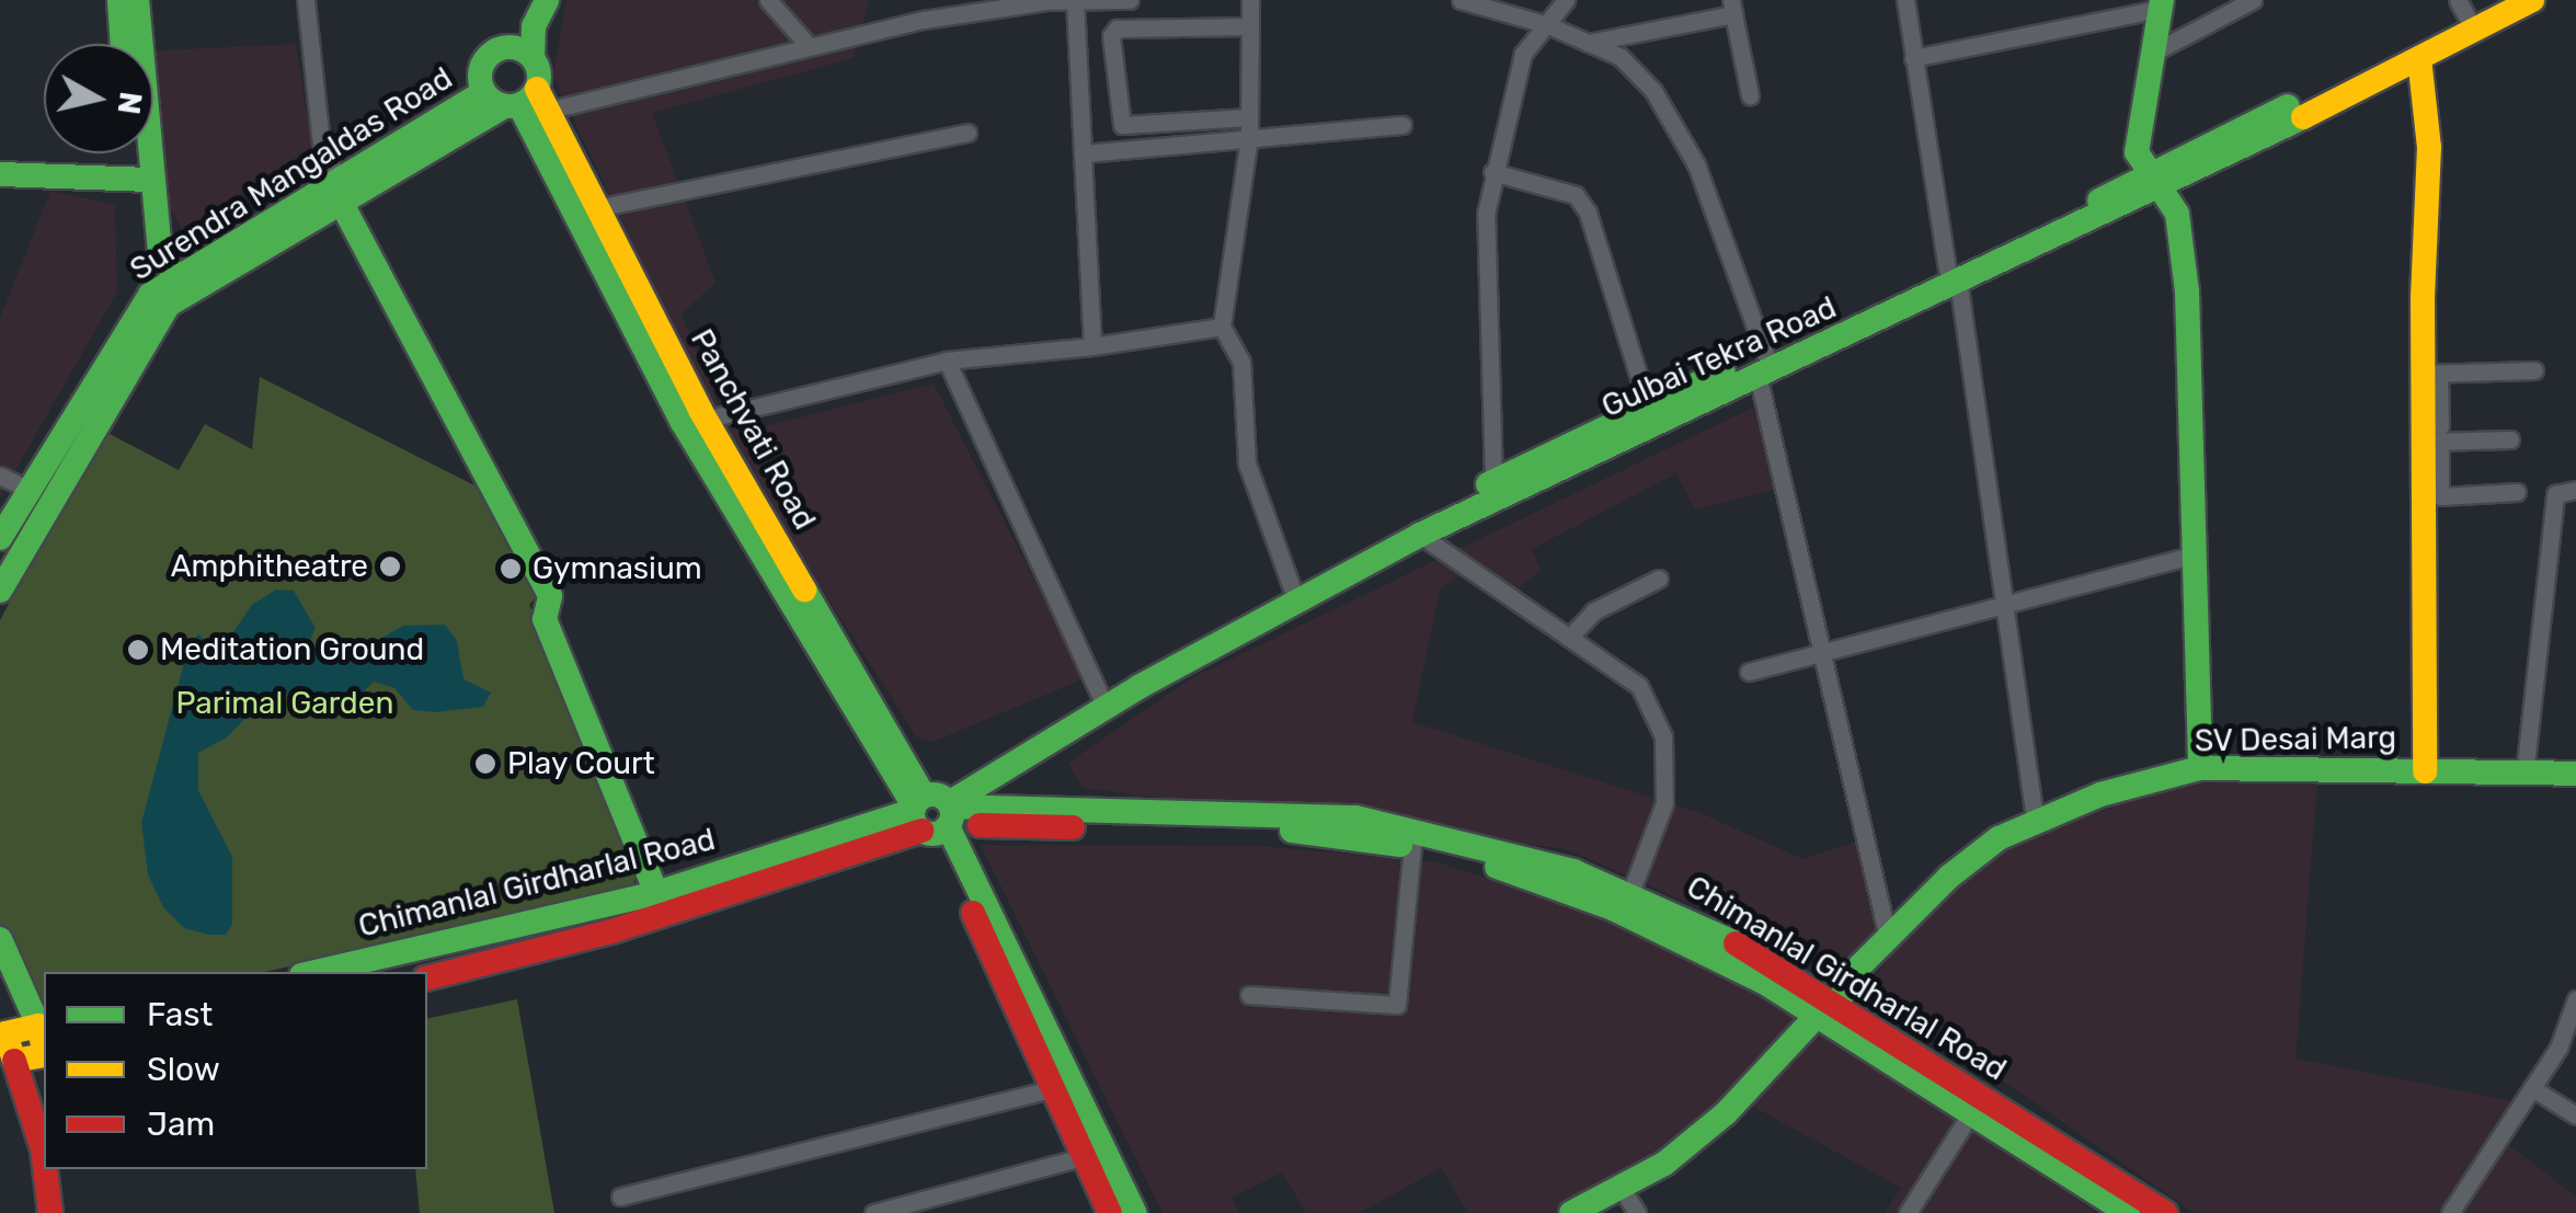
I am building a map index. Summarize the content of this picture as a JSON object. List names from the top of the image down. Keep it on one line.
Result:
{"streets":{"main road":["Surendra Mangaldas Road","Gulbai Tekra Road","Panchvati Road","SV Desai Marg","Chimanlal Girdharlal Road"]},"crossings":[["Surendra Mangaldas Road","Panchvati Road"],["Gulbai Tekra Road","Panchvati Road"],["Gulbai Tekra Road","Chimanlal Girdharlal Road"],["Panchvati Road","Chimanlal Girdharlal Road"],["SV Desai Marg","Chimanlal Girdharlal Road"]],"parks":["Parimal Garden"],"places":["Amphitheatre","Gymnasium","Meditation Ground","Play Court"],"legend":["Fast","Slow","Jam"],"north":"right"}
